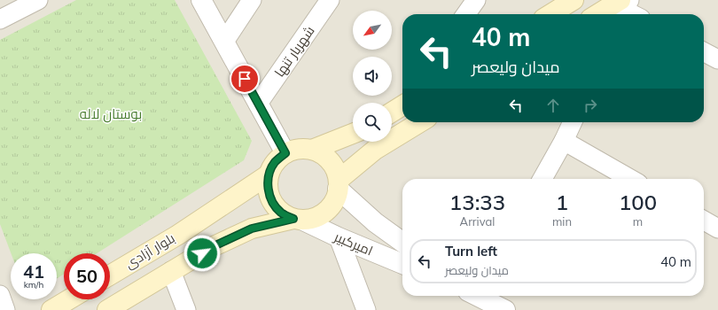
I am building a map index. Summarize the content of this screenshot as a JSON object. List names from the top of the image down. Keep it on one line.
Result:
{"streets":{"main road":["بلوار آزادی"],"street":["شهریار تنها","امیرکبیر"]},"crossings":[["امیرکبیر","بلوار آزادی"]],"parks":["بوستان لاله"],"north":"bottom left","page":{"turn":["40 m","میدان ولیعصر"],"eta":["13:33","Arrival","1","min","100","m"],"list":[{"name":"Turn left","note":"میدان ولیعصر","value":"40 m"}],"speed":"41 km/h","limit":"50"}}
